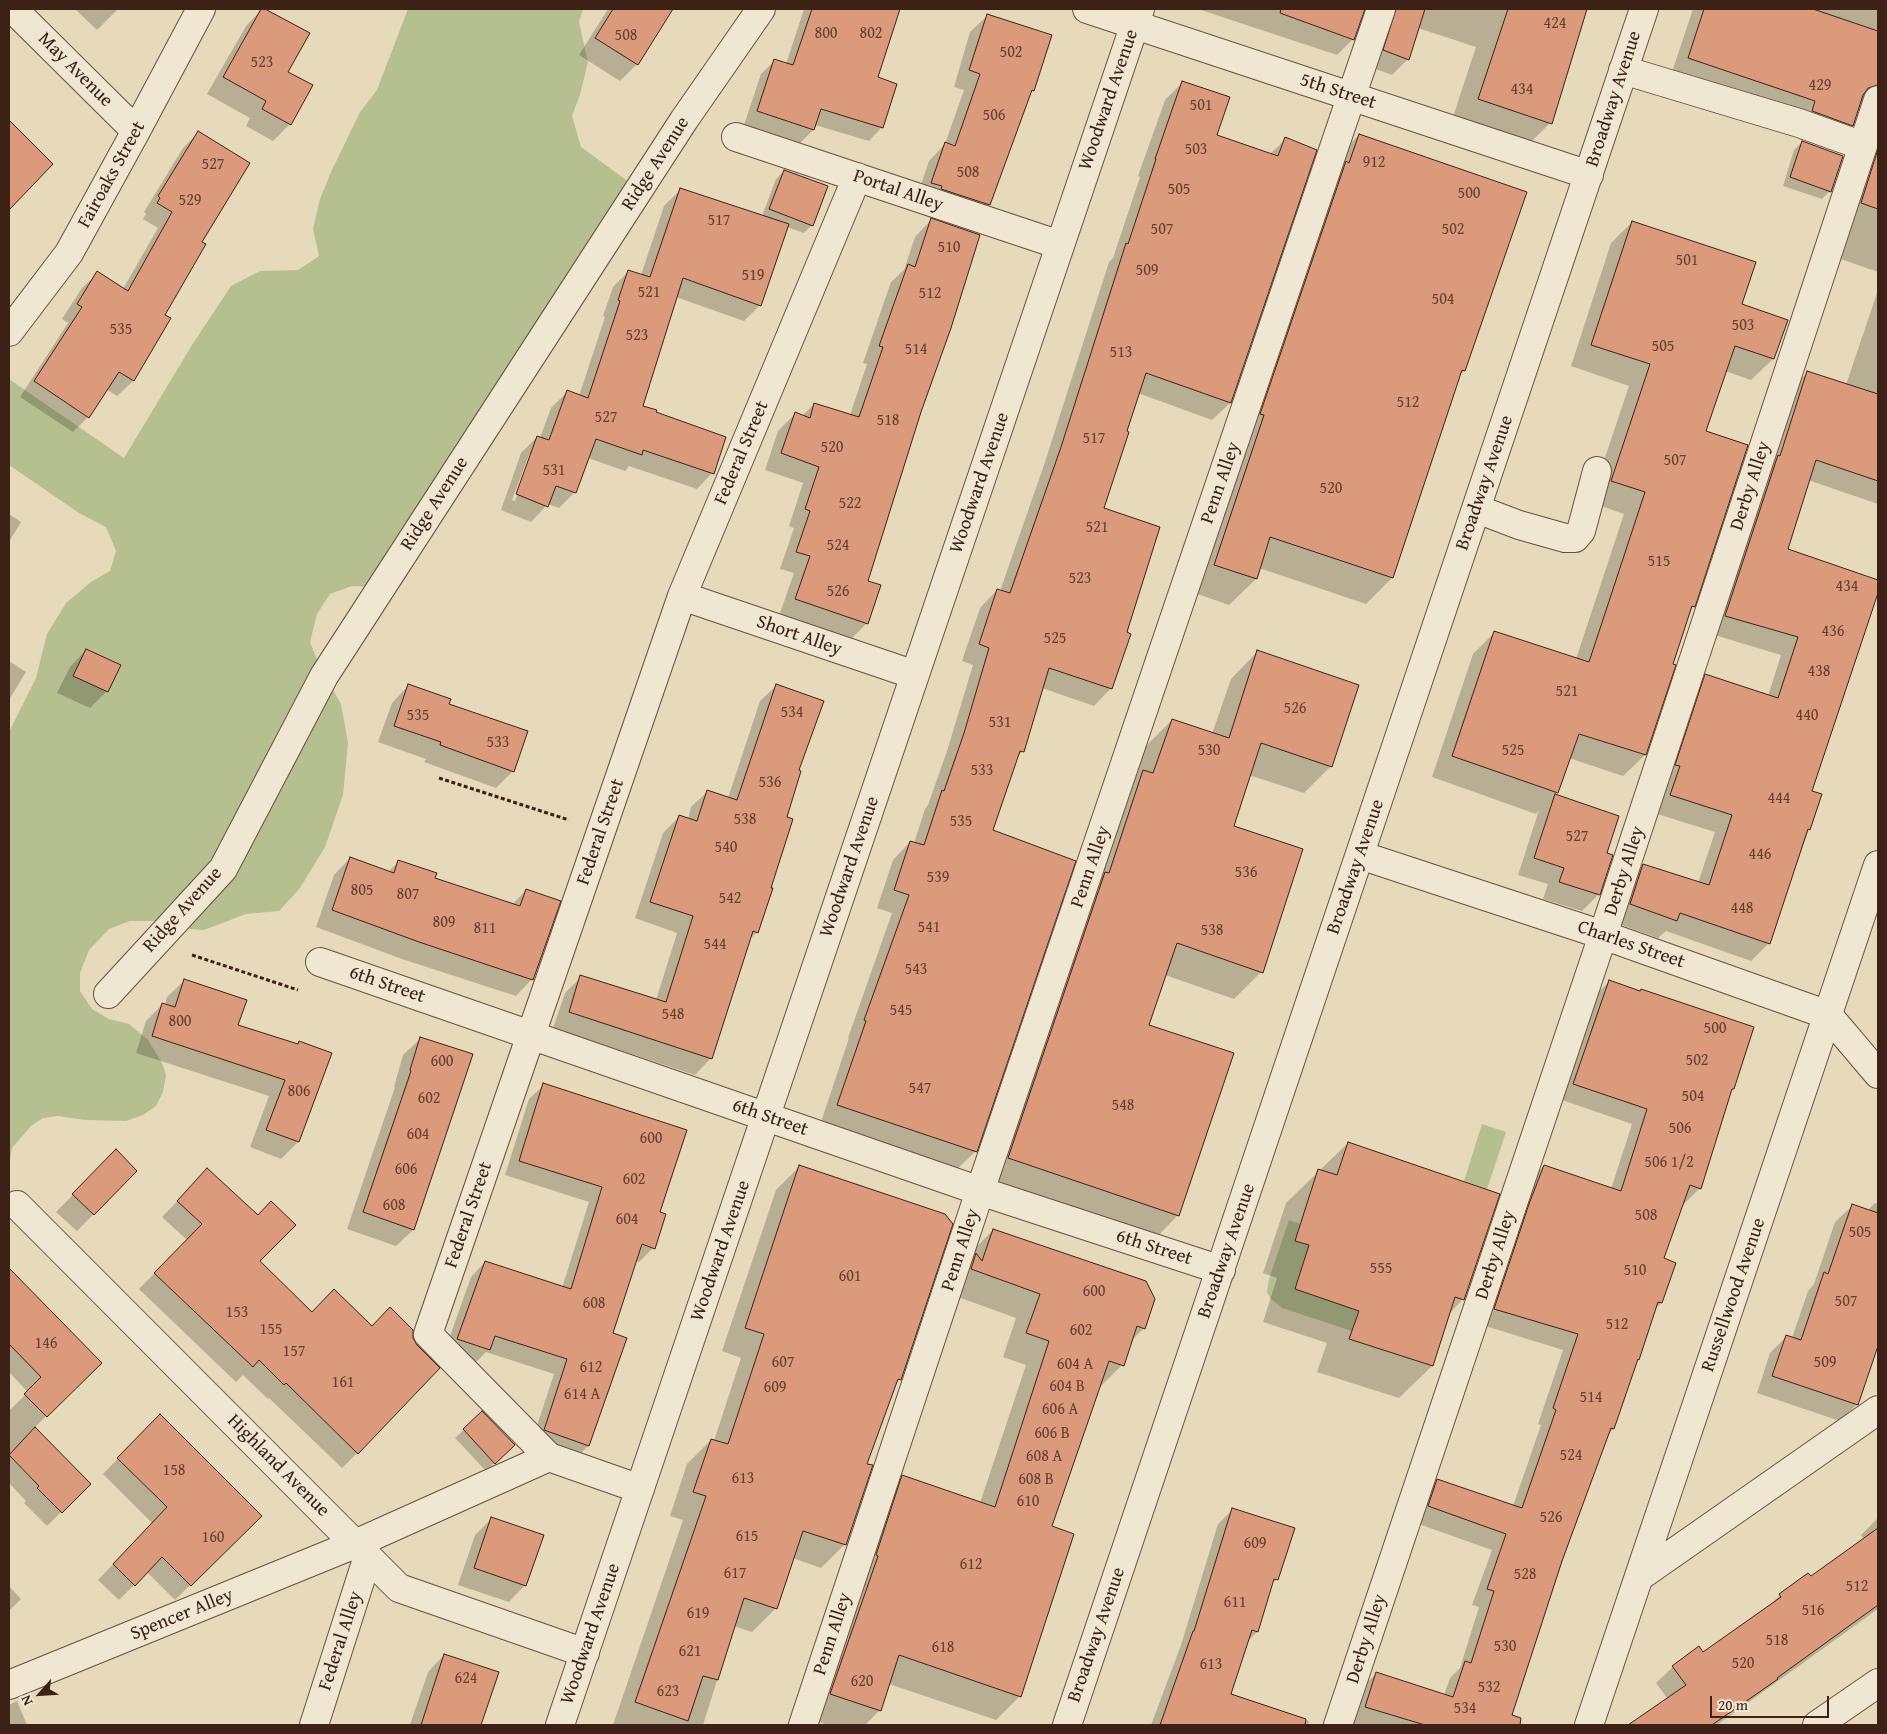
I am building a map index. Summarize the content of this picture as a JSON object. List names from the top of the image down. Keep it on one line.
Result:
{"streets":{"street":["May Avenue","5th Street","Broadway Avenue","Woodward Avenue","Ridge Avenue","Fairoaks Street","Portal Alley","Federal Street","Penn Alley","Derby Alley","Short Alley","Charles Street","6th Street","Russellwood Avenue","Highland Avenue","Spencer Alley","Federal Alley"]},"crossings":[["May Avenue","Fairoaks Street"],["5th Street","Broadway Avenue"],["5th Street","Woodward Avenue"],["5th Street","Penn Alley"],["Broadway Avenue","Charles Street"],["Broadway Avenue","6th Street"],["Woodward Avenue","Portal Alley"],["Woodward Avenue","Federal Street"],["Woodward Avenue","Short Alley"],["Woodward Avenue","6th Street"],["Woodward Avenue","Highland Avenue"],["Portal Alley","Federal Street"],["Federal Street","Short Alley"],["Federal Street","6th Street"],["Penn Alley","6th Street"],["Derby Alley","Charles Street"],["Charles Street","Russellwood Avenue"],["Highland Avenue","Spencer Alley"],["Highland Avenue","Federal Alley"],["Spencer Alley","Federal Alley"]],"house_numbers":["424","800","802","508","502","523","429","434","501","506","503","912","527","508","505","500","529","517","507","502","510","501","509","519","521","512","504","503","535","523","505","514","513","512","527","518","517","520","507","531","520","522","521","524","515","523","434","526","436","525","438","521","526","534","535","440","531","533","530","525","533","536","444","538","535","527","540","446","536","539","805","807","542","448","809","541","811","538","544","543","545","548","800","500","502","600","547","806","504","602","548","506","604","600","506 1/2","606","602","608","508","604","505","555","510","601","600","507","608","153","512","155","602","146","157","607","509","604 A","612","161","604 B","609","614 A","514","606 A","606 B","524","608 A","158","613","608 B","610","526","615","160","609","612","617","528","512","611","516","619","518","530","618","621","520","613","624","620","532","623","534"],"scale_bar":"20 m","north":"bottom left"}
